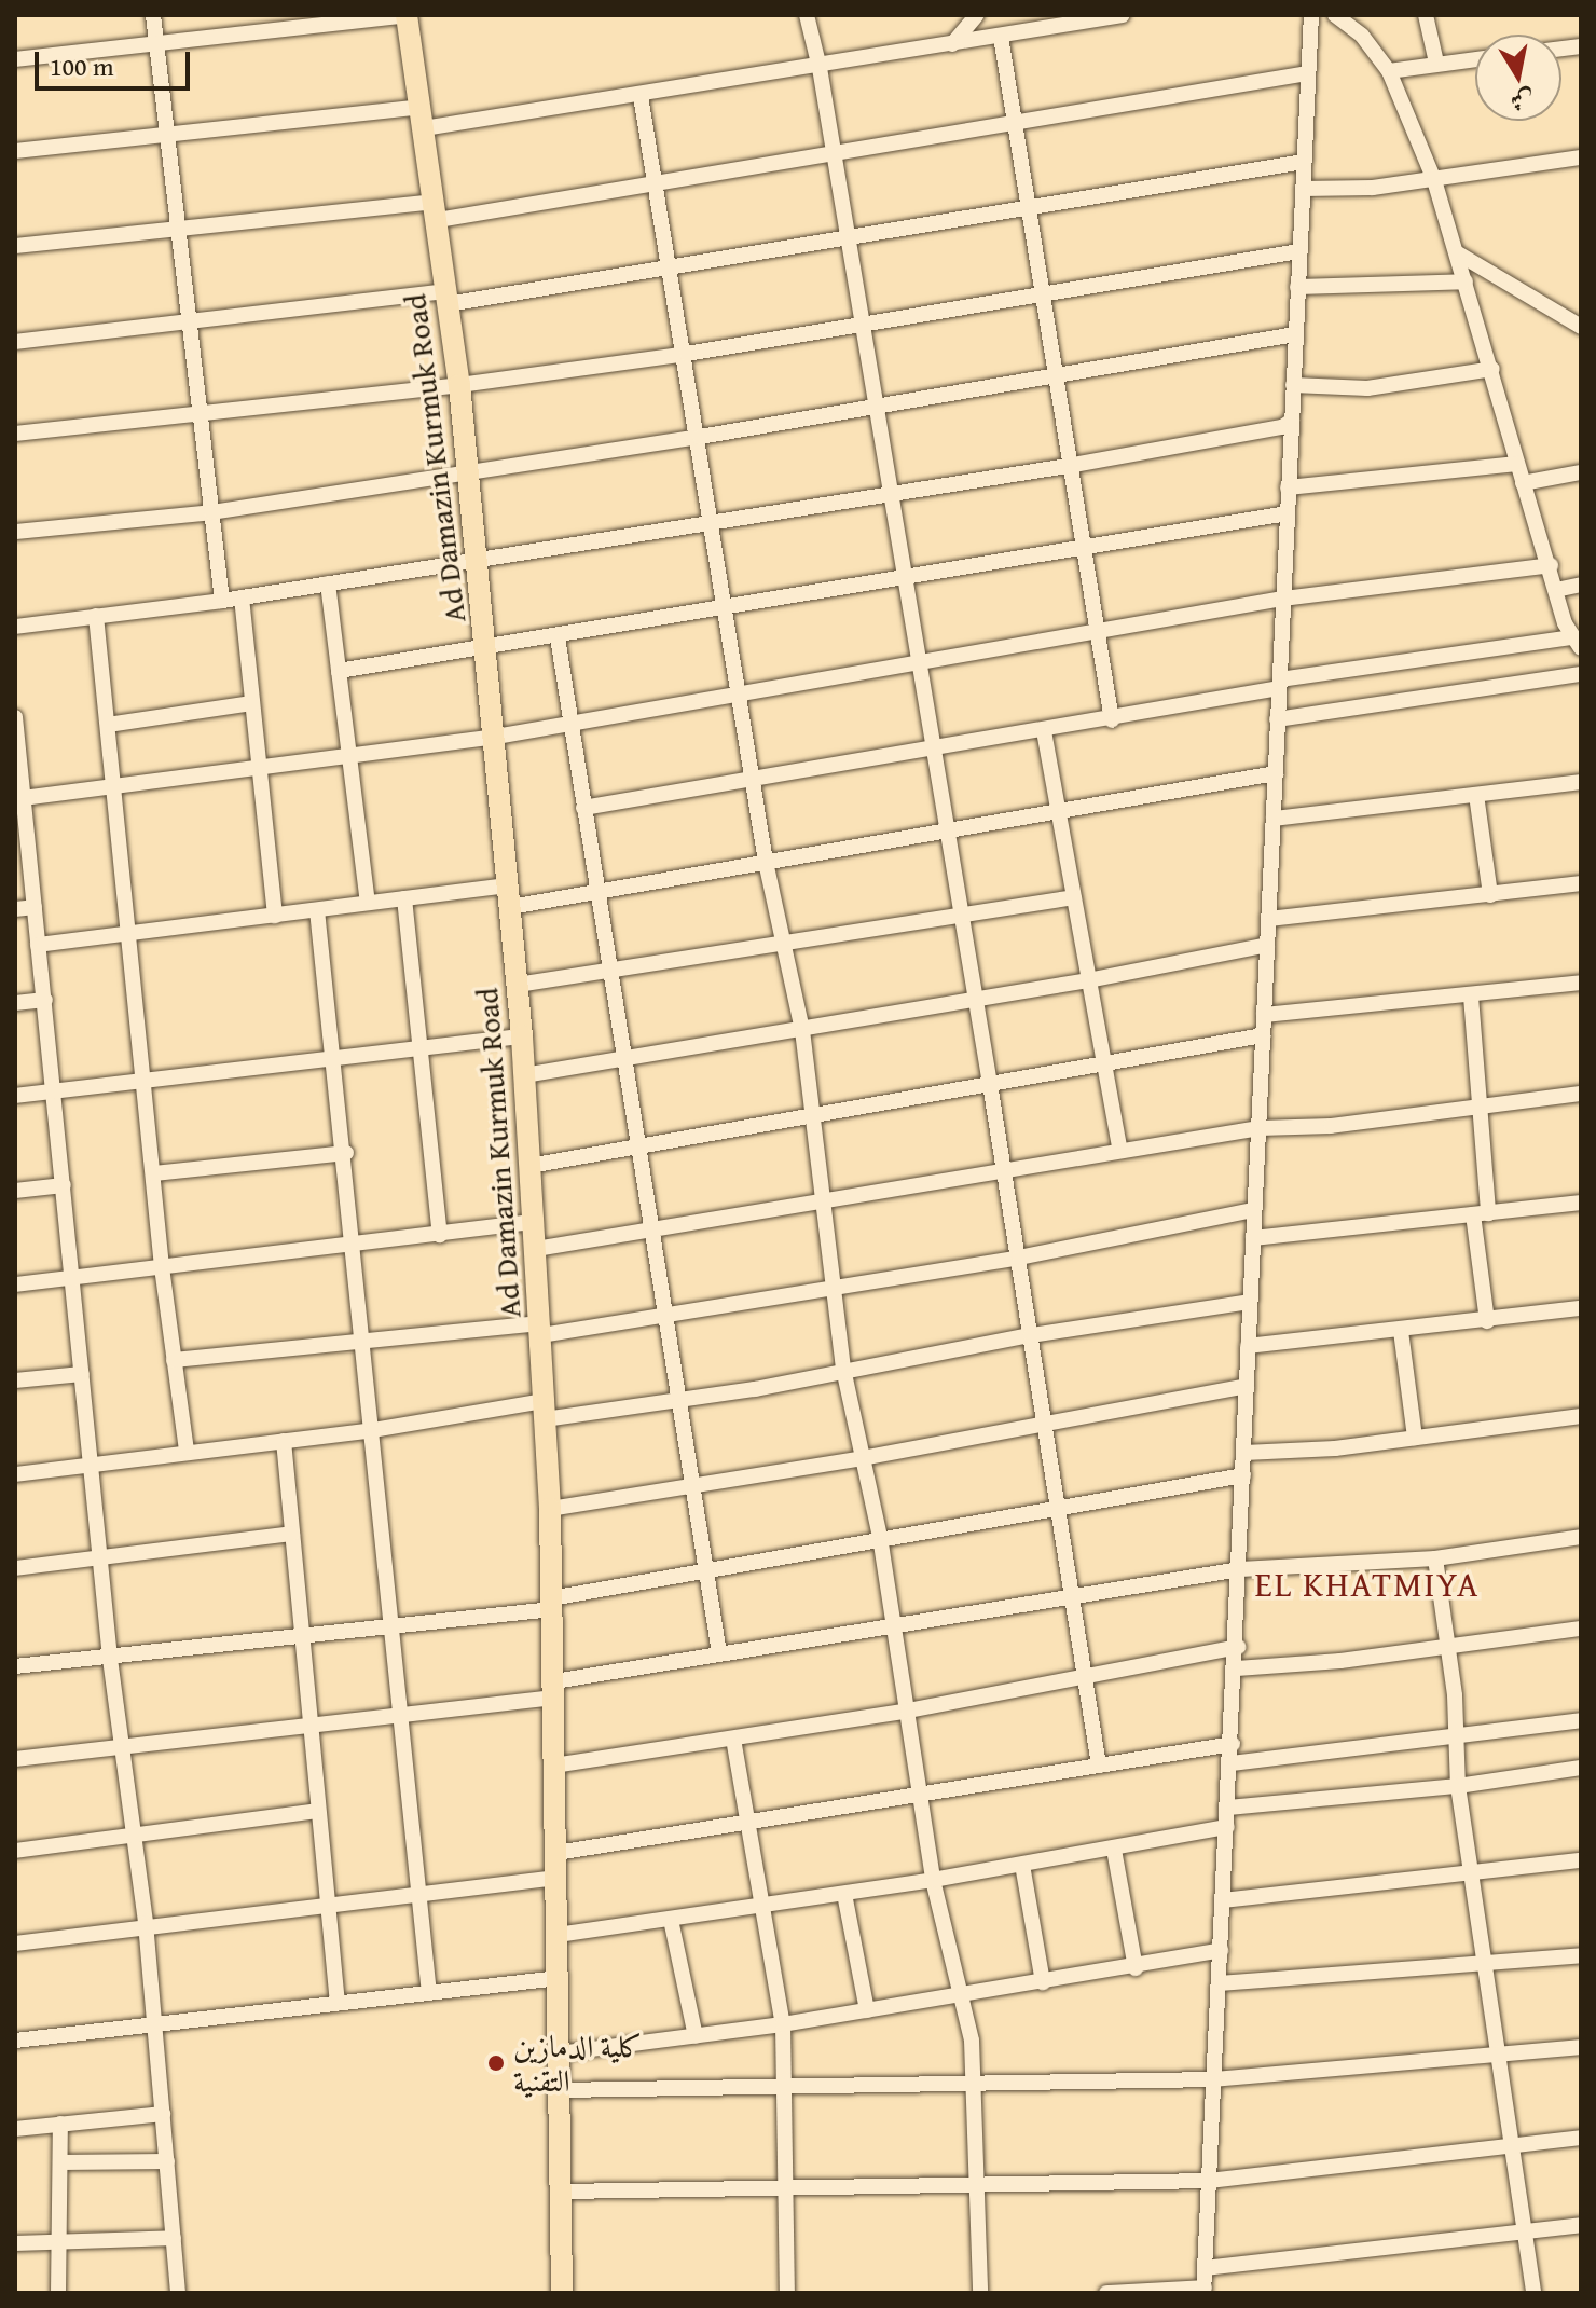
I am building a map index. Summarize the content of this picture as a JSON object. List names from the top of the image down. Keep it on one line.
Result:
{"streets":{"highway":["Ad Damazin Kurmuk Road"]},"districts":["EL KHATMIYA"],"places":["كلية الدمازين التقنية"],"scale_bar":"100 m","north":"bottom"}
